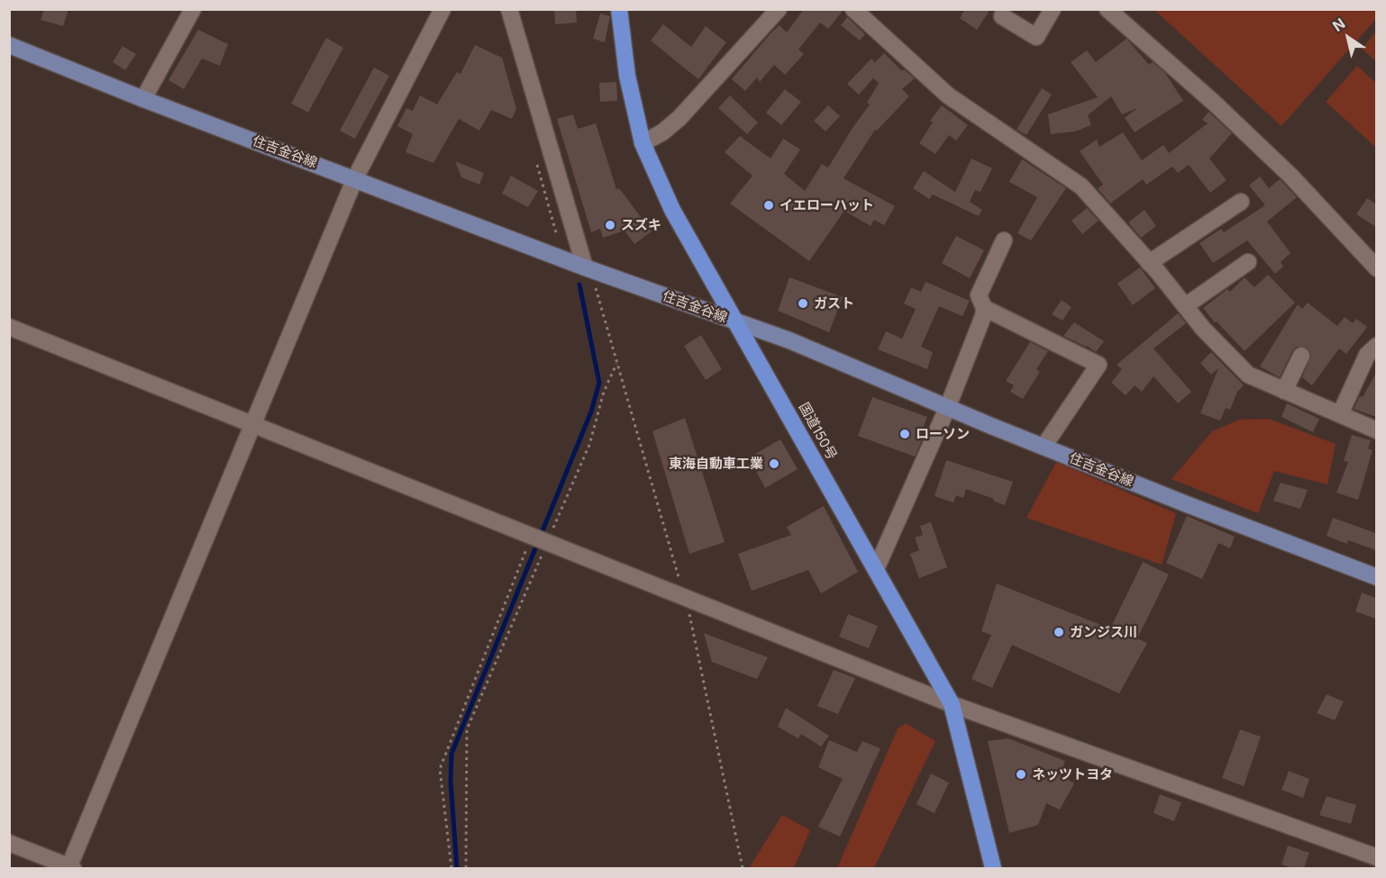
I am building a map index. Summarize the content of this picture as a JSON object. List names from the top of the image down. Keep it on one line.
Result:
{"streets":{"highway":["国道150号"],"main road":["住吉金谷線"]},"crossings":[["住吉金谷線","国道150号"]],"places":["イエローハット","スズキ","ガスト","ローソン","東海自動車工業","ガンジス川","ネッツトヨタ"],"north":"top left"}
